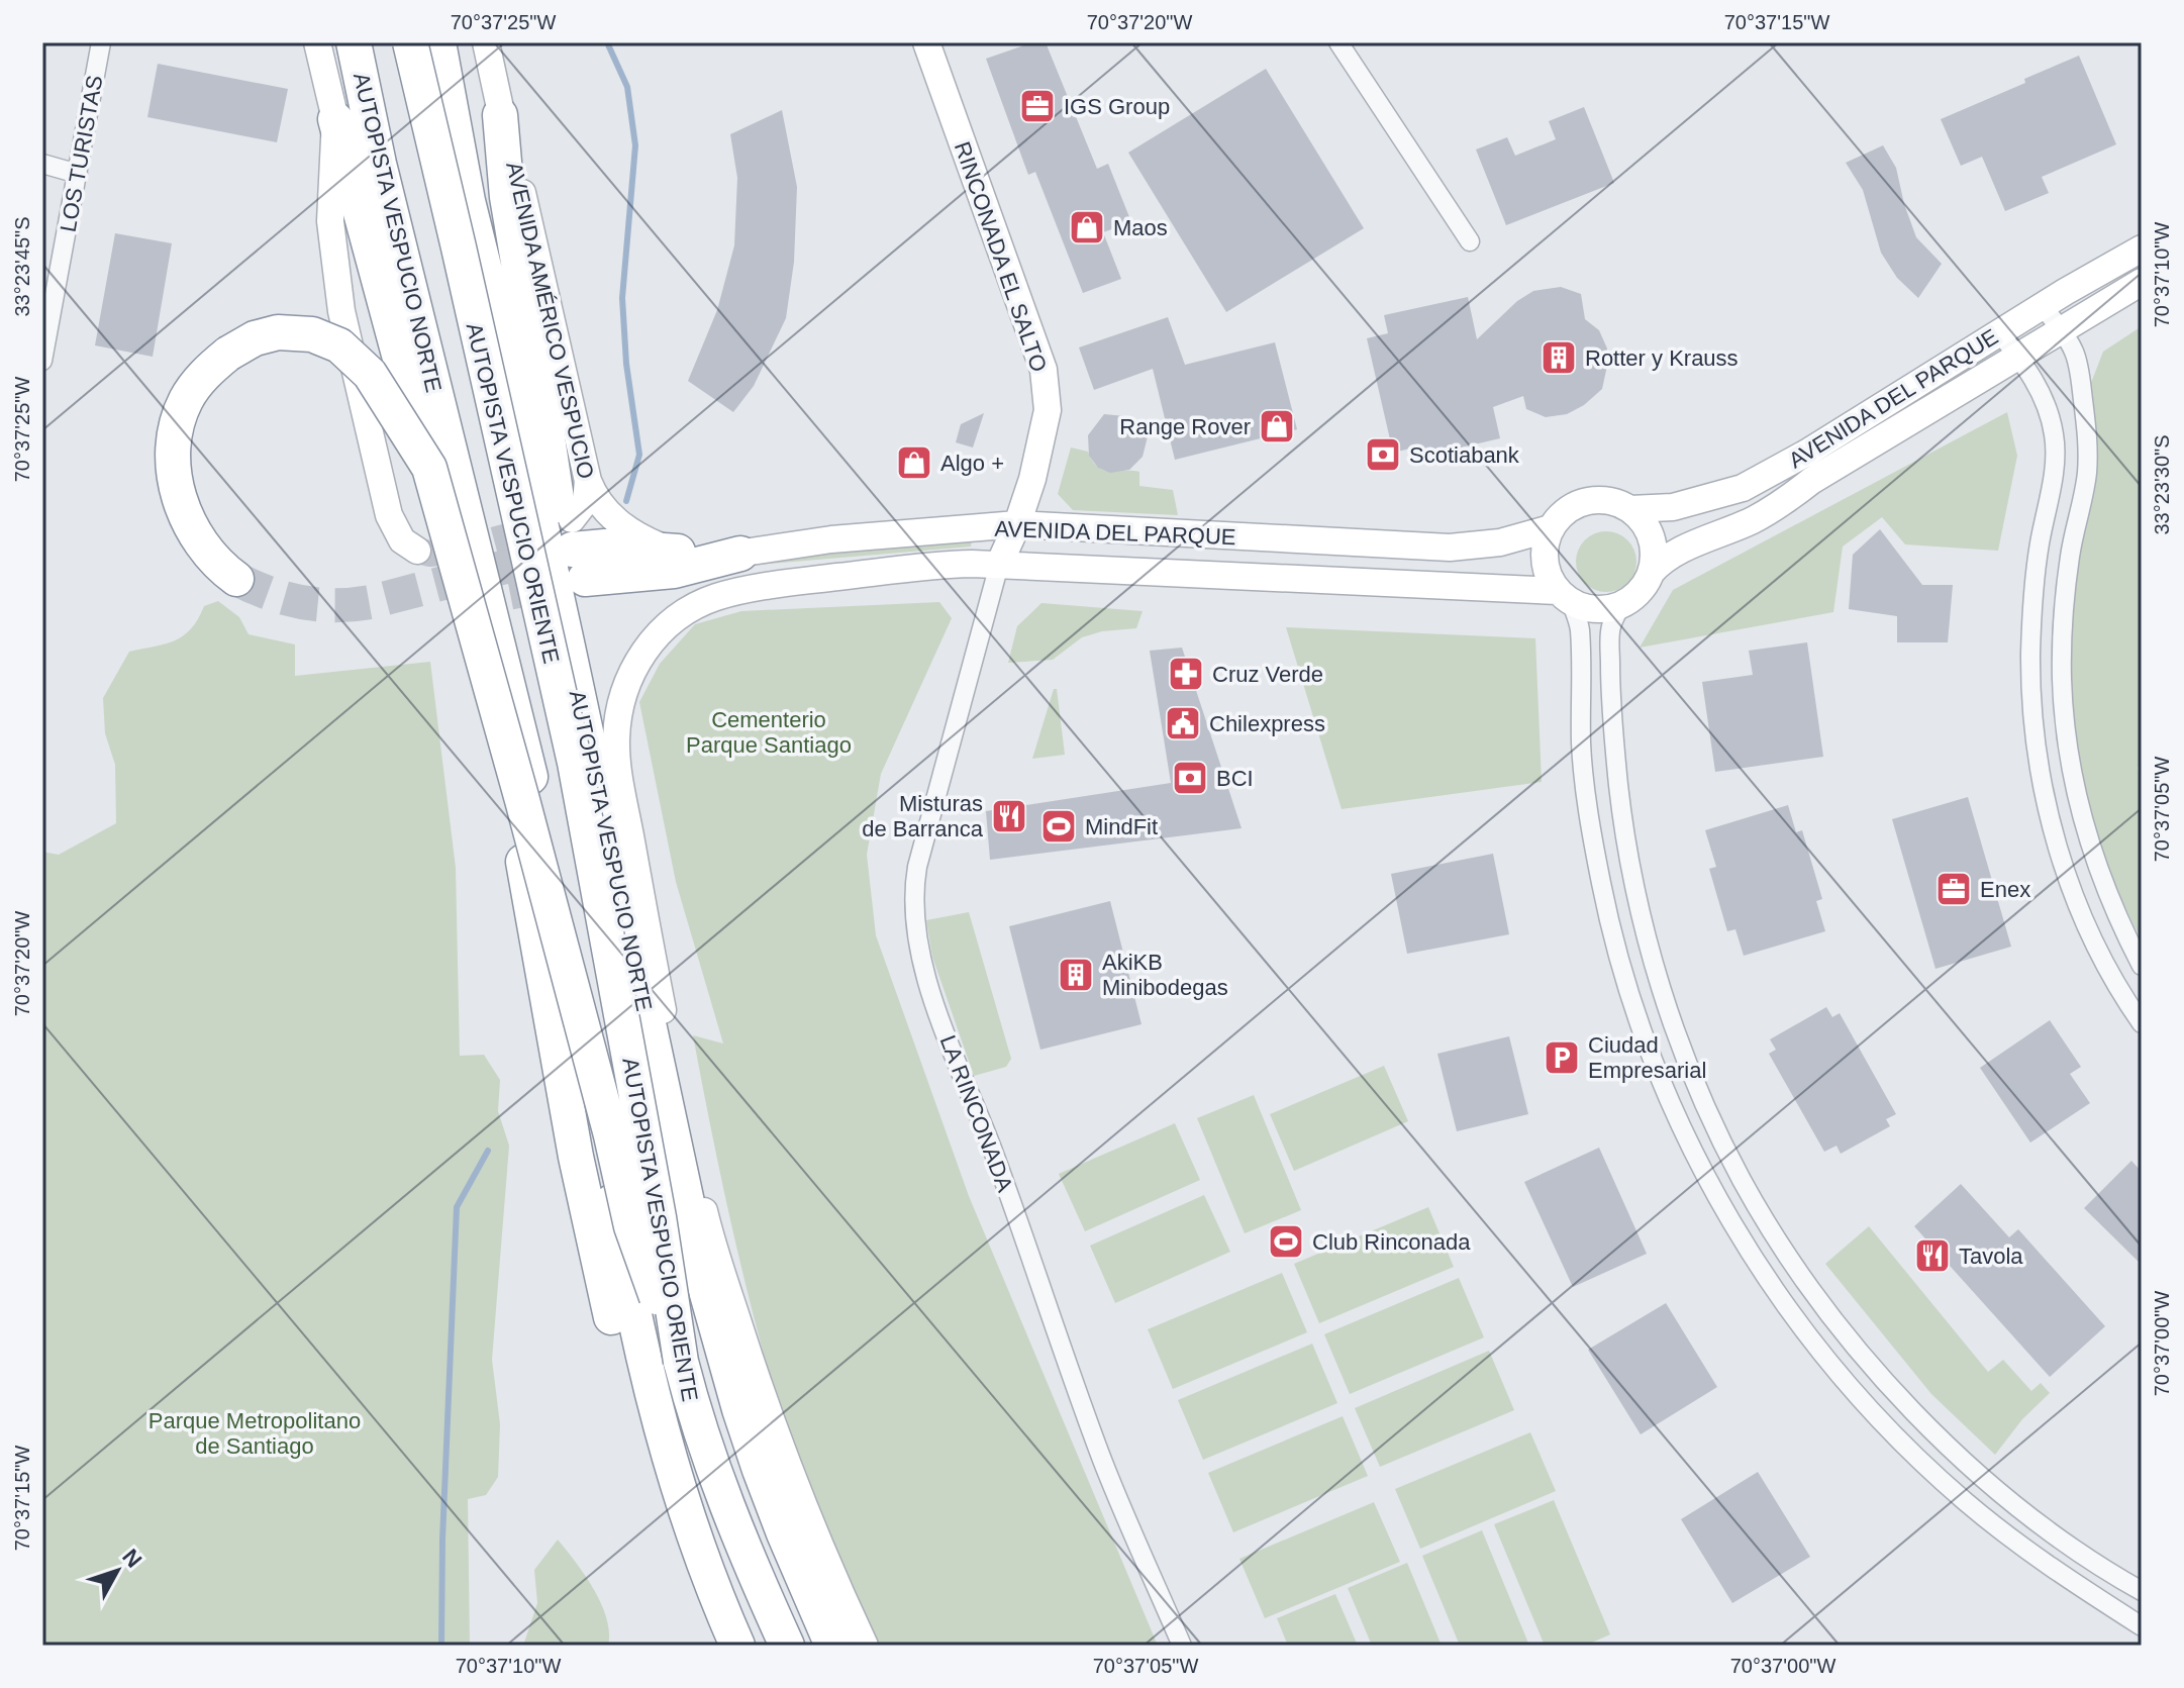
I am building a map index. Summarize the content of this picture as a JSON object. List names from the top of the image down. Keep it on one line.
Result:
{"streets":{"highway":["AUTOPISTA VESPUCIO NORTE","AUTOPISTA VESPUCIO ORIENTE"],"street":["LOS TURISTAS","RINCONADA EL SALTO","AVENIDA AMÉRICO VESPUCIO","AVENIDA DEL PARQUE","LA RINCONADA"]},"crossings":[["RINCONADA EL SALTO","AVENIDA DEL PARQUE"],["RINCONADA EL SALTO","LA RINCONADA"],["AVENIDA AMÉRICO VESPUCIO","AVENIDA DEL PARQUE"],["AVENIDA DEL PARQUE","LA RINCONADA"]],"parks":["Cementerio Parque Santiago","Parque Metropolitano de Santiago"],"places":{"office":["IGS Group","Enex"],"shop":["Maos","Range Rover","Algo +"],"building":["Rotter y Krauss","AkiKB Minibodegas"],"bank":["Scotiabank","BCI"],"pharmacy":["Cruz Verde"],"public building":["Chilexpress"],"restaurant":["Misturas de Barranca","Tavola"],"sports":["MindFit","Club Rinconada"],"parking":["Ciudad Empresarial"]},"north":"top right","coordinates":["70°37'25\"W","70°37'20\"W","70°37'15\"W","33°23'45\"S","70°37'10\"W","33°23'30\"S","70°37'05\"W","70°37'00\"W"]}
